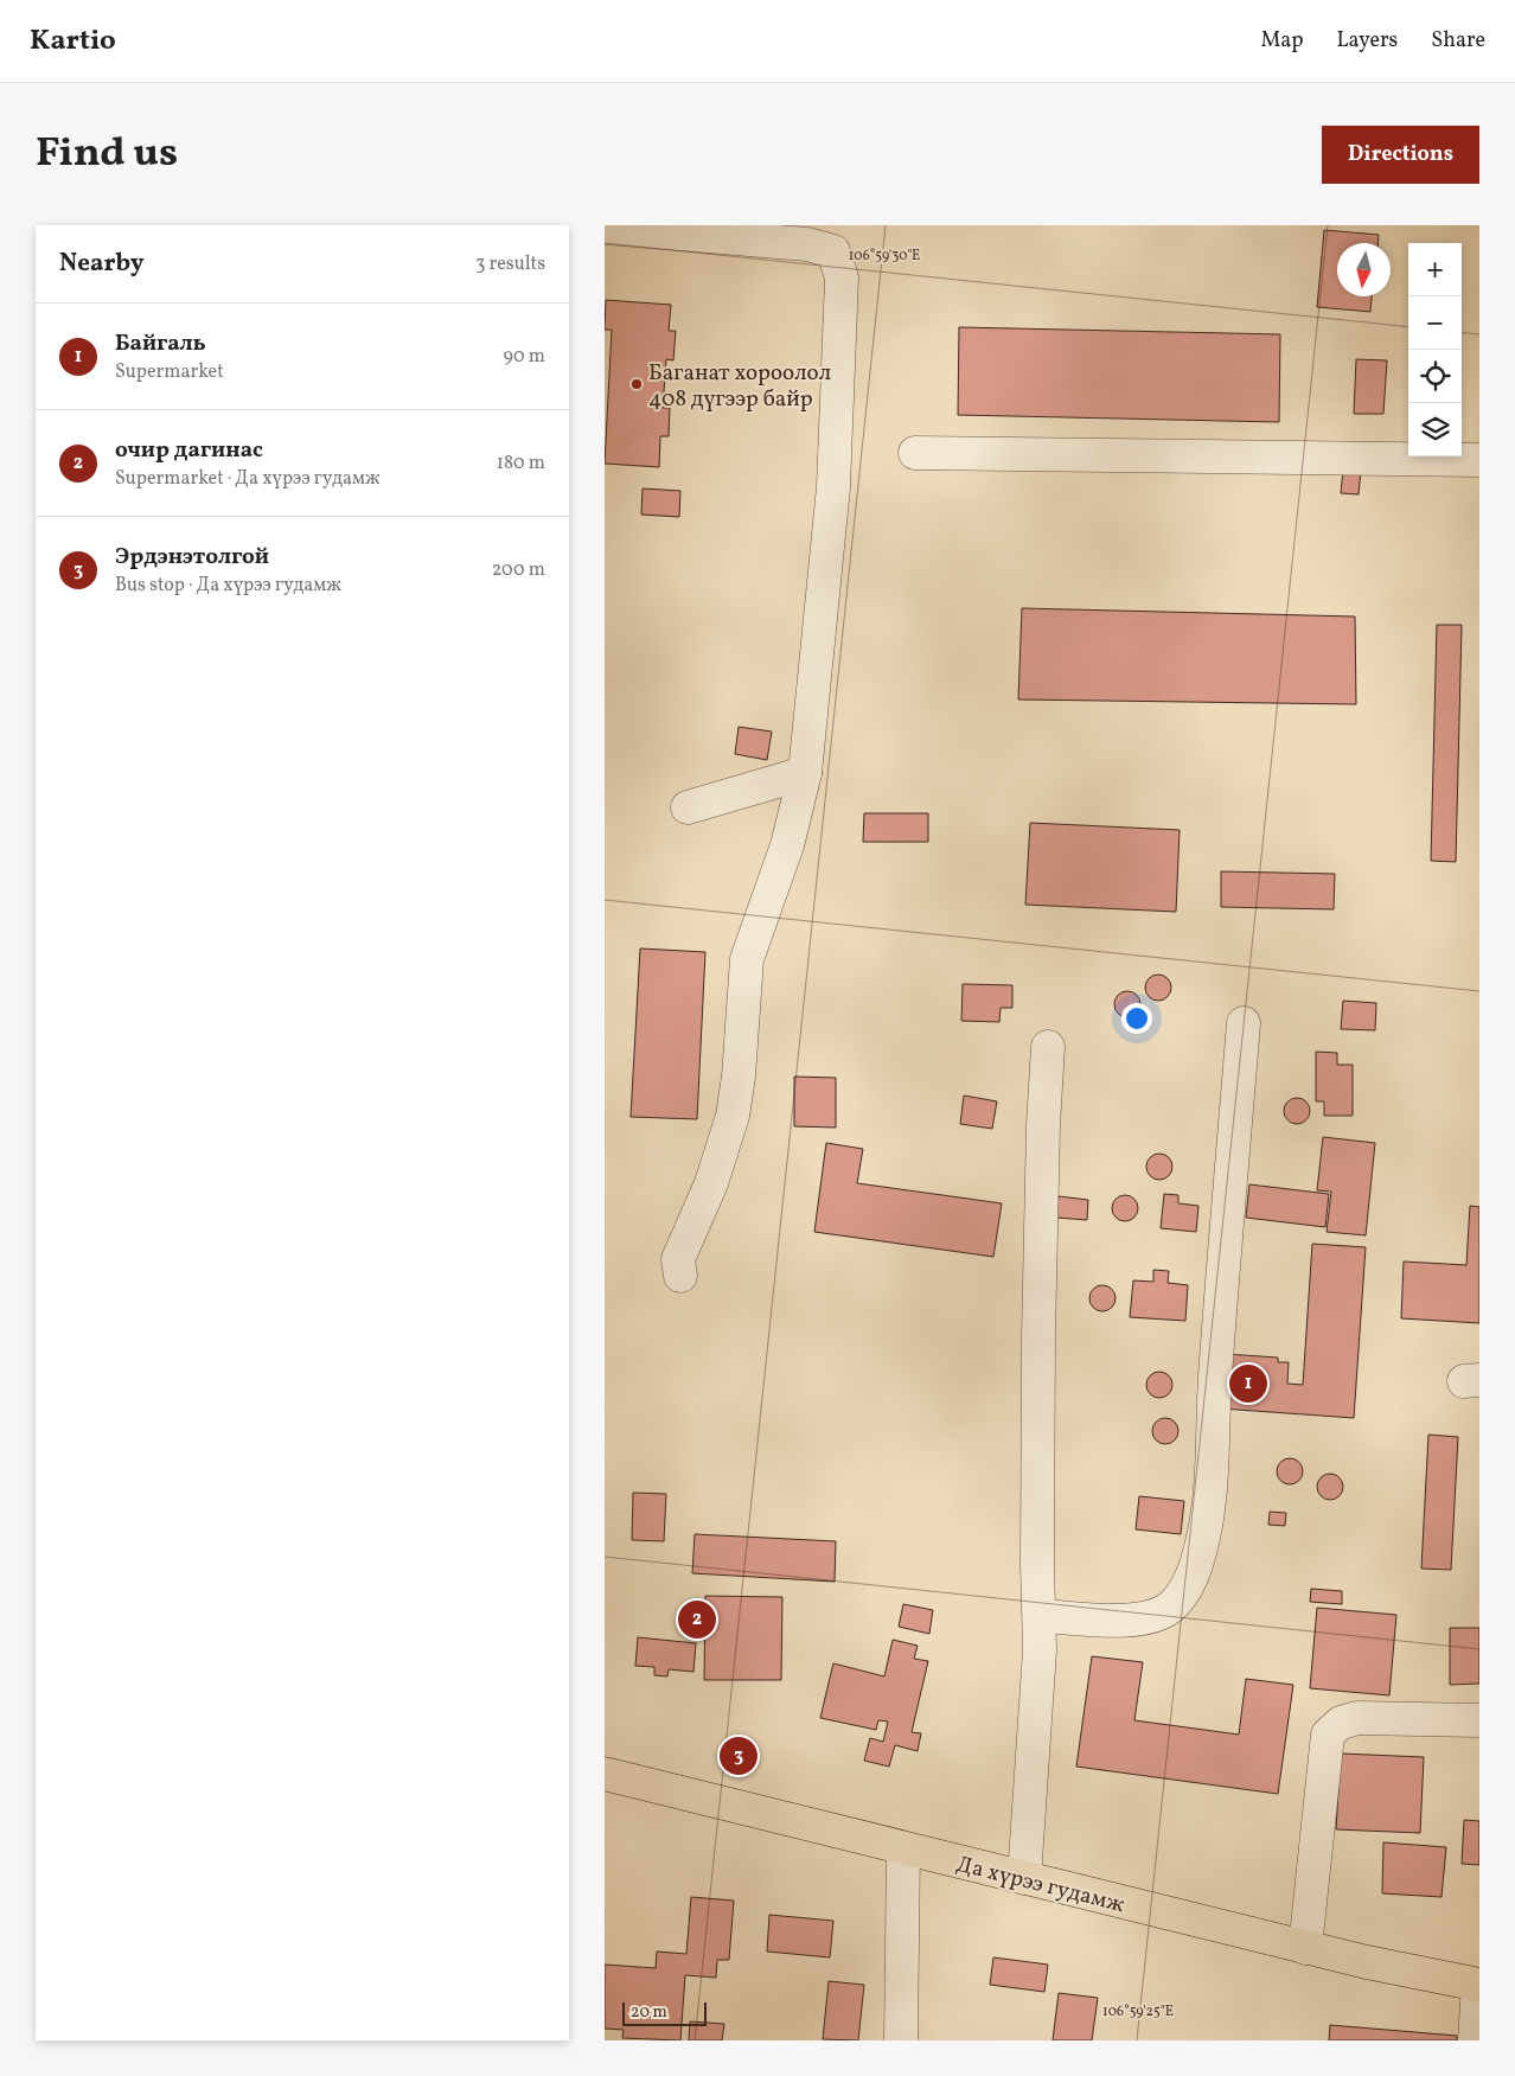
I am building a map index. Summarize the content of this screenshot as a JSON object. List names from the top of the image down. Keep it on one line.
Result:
{"streets":{"main road":["Да хүрээ гудамж"]},"places":["Баганат хороолол 408 дүгээр байр"],"scale_bar":"20 m","north":"bottom","page":{"header":"Kartio","nav":["Map","Layers","Share"],"title":"Find us","buttons":"Directions","heading":["Nearby","3 results"],"map_buttons":["+","−"],"list":[{"mark":"1","name":"Байгаль","note":"Supermarket","value":"90 m"},{"mark":"2","name":"очир дагинас","note":"Supermarket · Да хүрээ гудамж","value":"180 m"},{"mark":"3","name":"Эрдэнэтолгой","note":"Bus stop · Да хүрээ гудамж","value":"200 m"}],"pins":["1","2","3"],"scale":"20 m"},"coordinates":["106°59'30\"E","106°59'25\"E"]}
